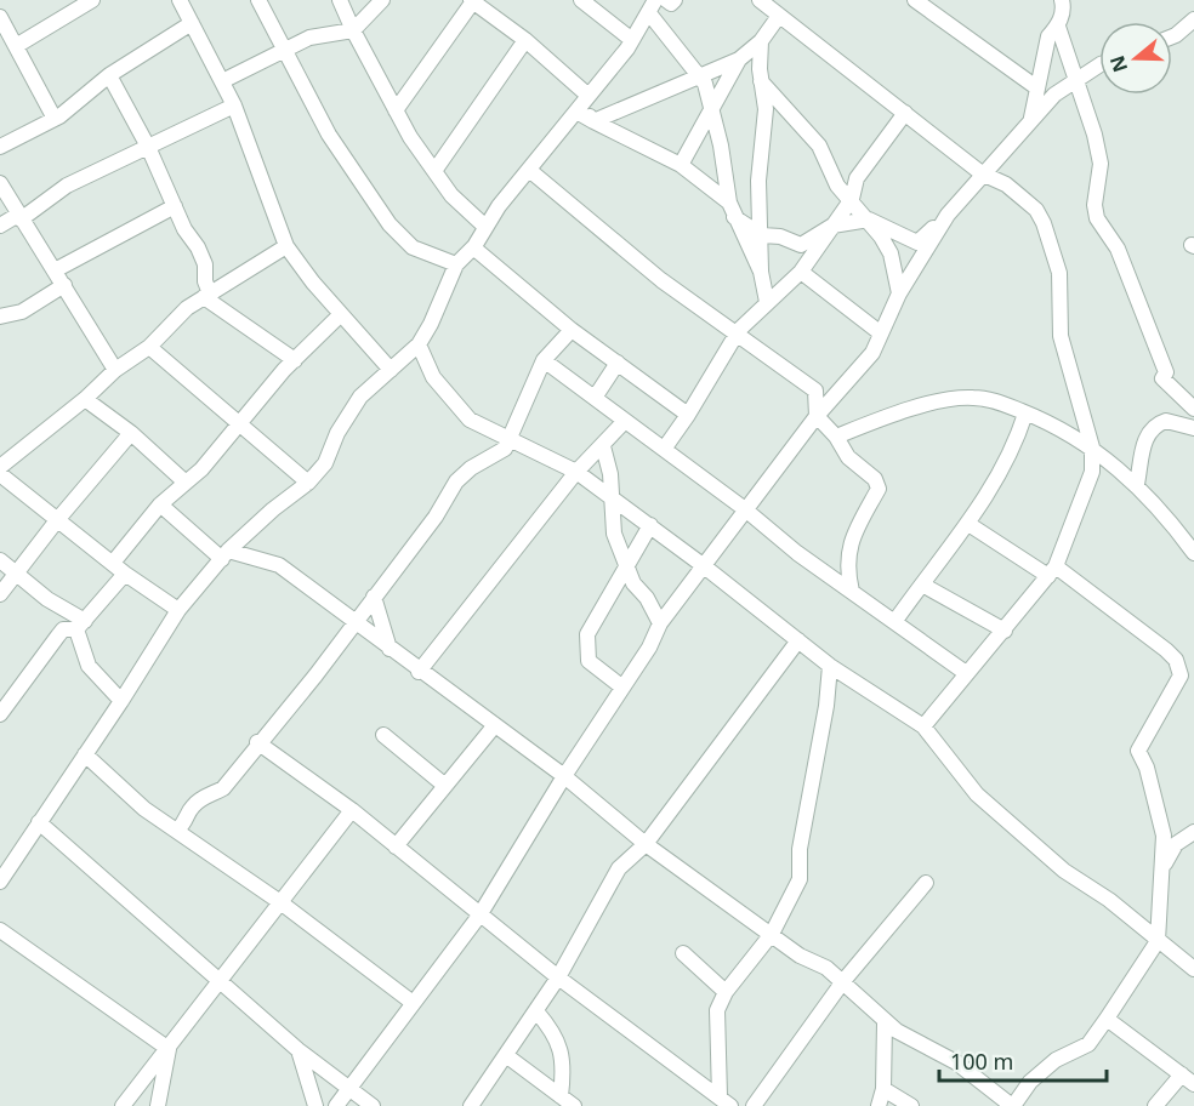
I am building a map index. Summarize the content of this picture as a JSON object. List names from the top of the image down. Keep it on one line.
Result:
{"scale_bar":"100 m","north":"left"}
